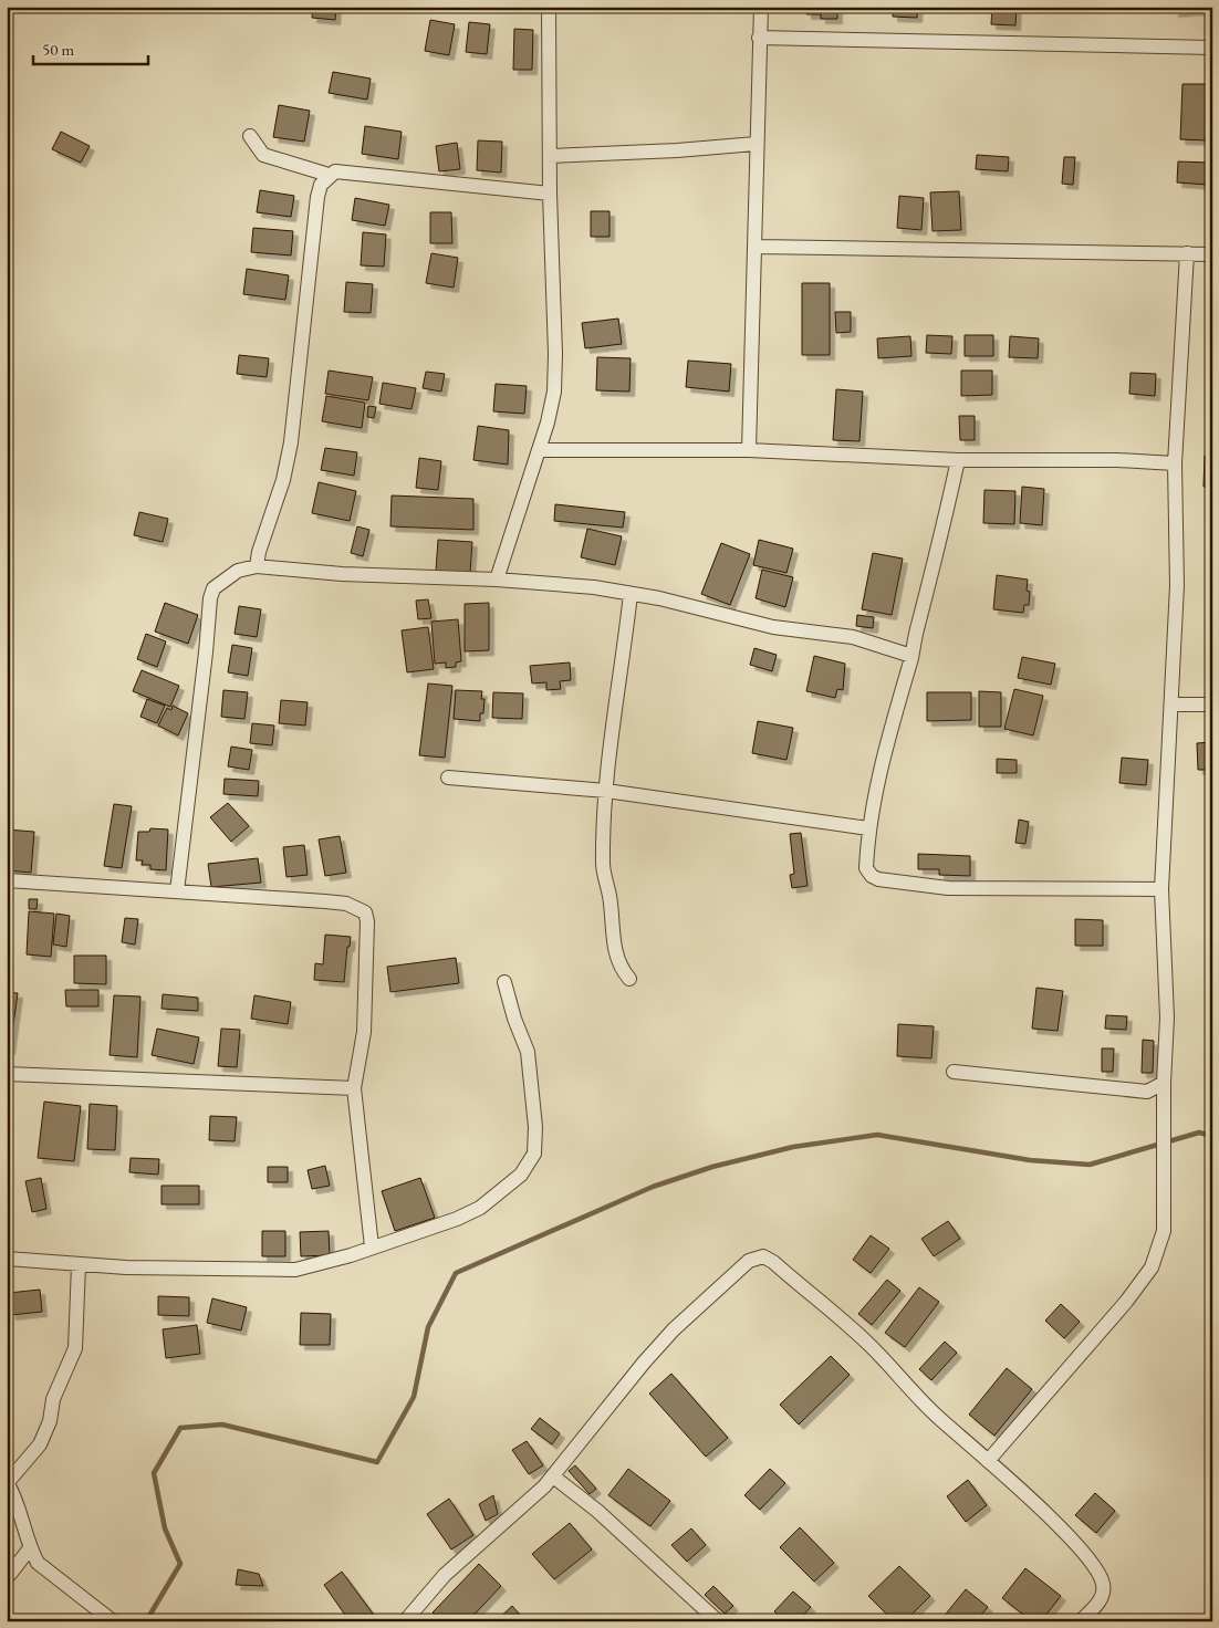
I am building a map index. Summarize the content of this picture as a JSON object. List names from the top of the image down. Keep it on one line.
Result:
{"scale_bar":"50 m"}
